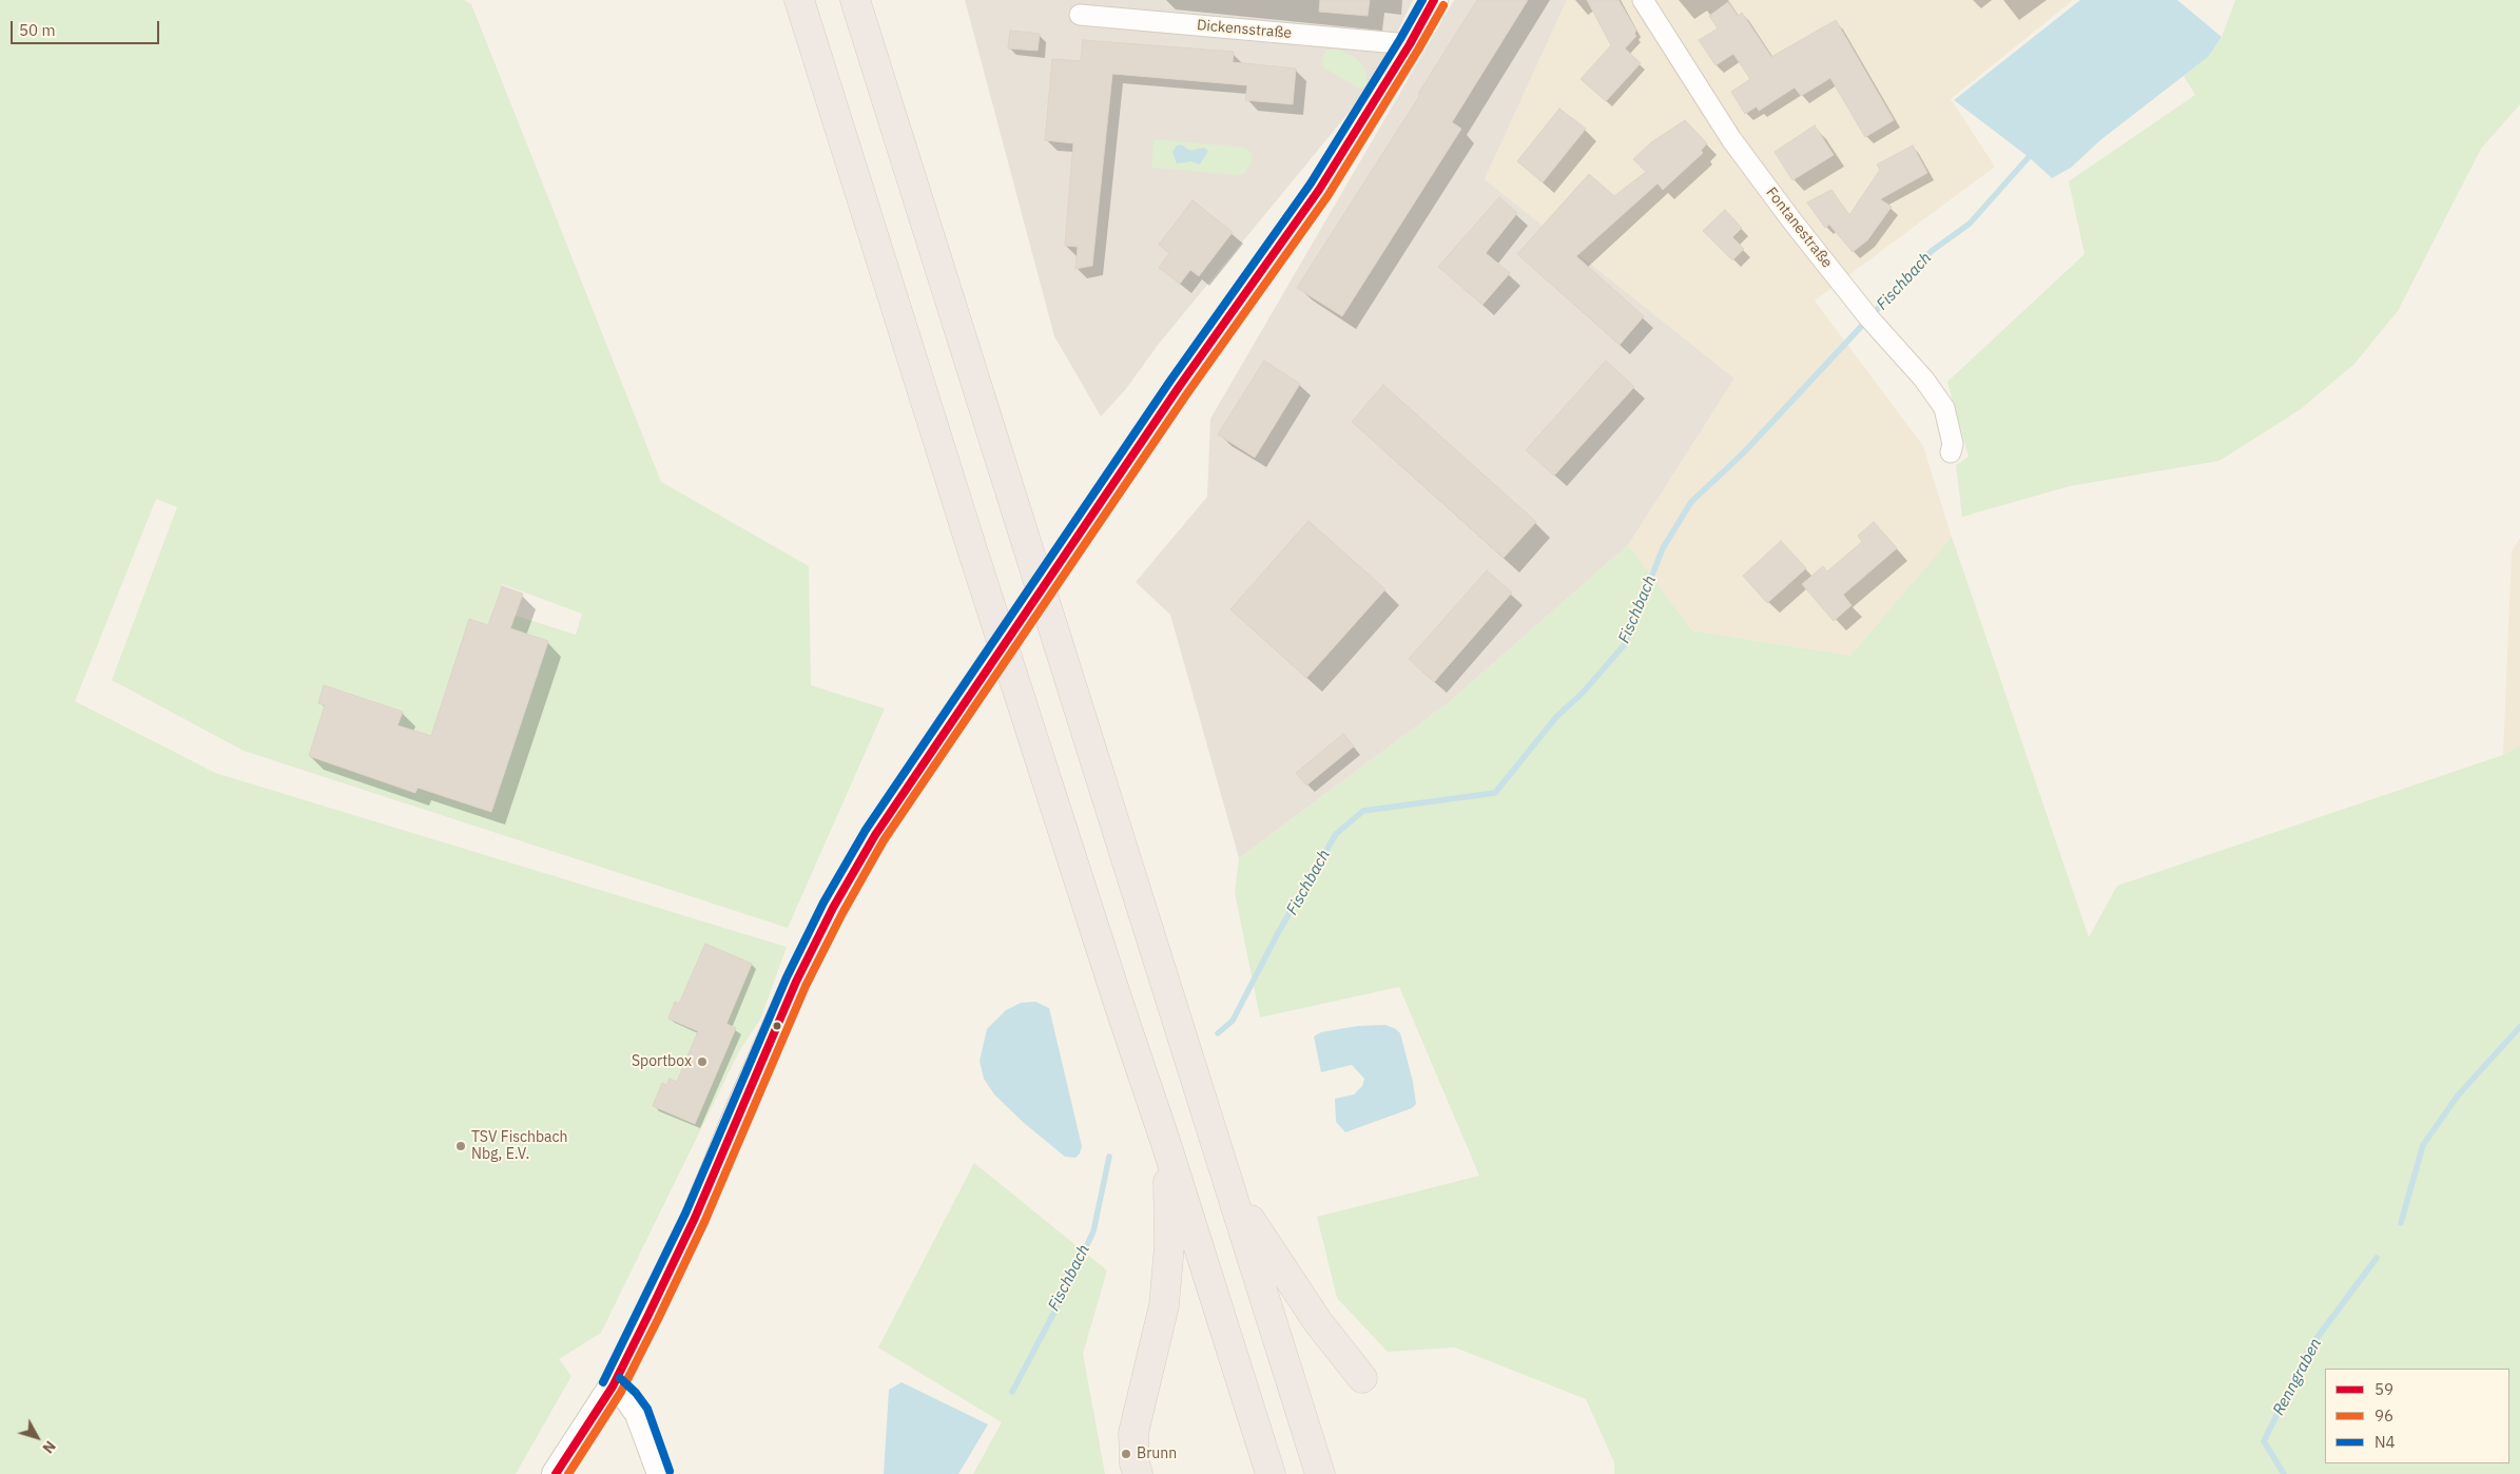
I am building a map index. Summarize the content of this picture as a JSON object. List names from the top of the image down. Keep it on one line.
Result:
{"streets":{"street":["Dickensstraße","Fontanestraße"]},"water":["Fischbach","Renngraben"],"places":["Sportbox","TSV Fischbach Nbg, E.V.","Brunn"],"lines":["transit line 59","transit line N4","transit line 96"],"legend":["59","96","N4"],"scale_bar":"50 m","north":"bottom right"}
